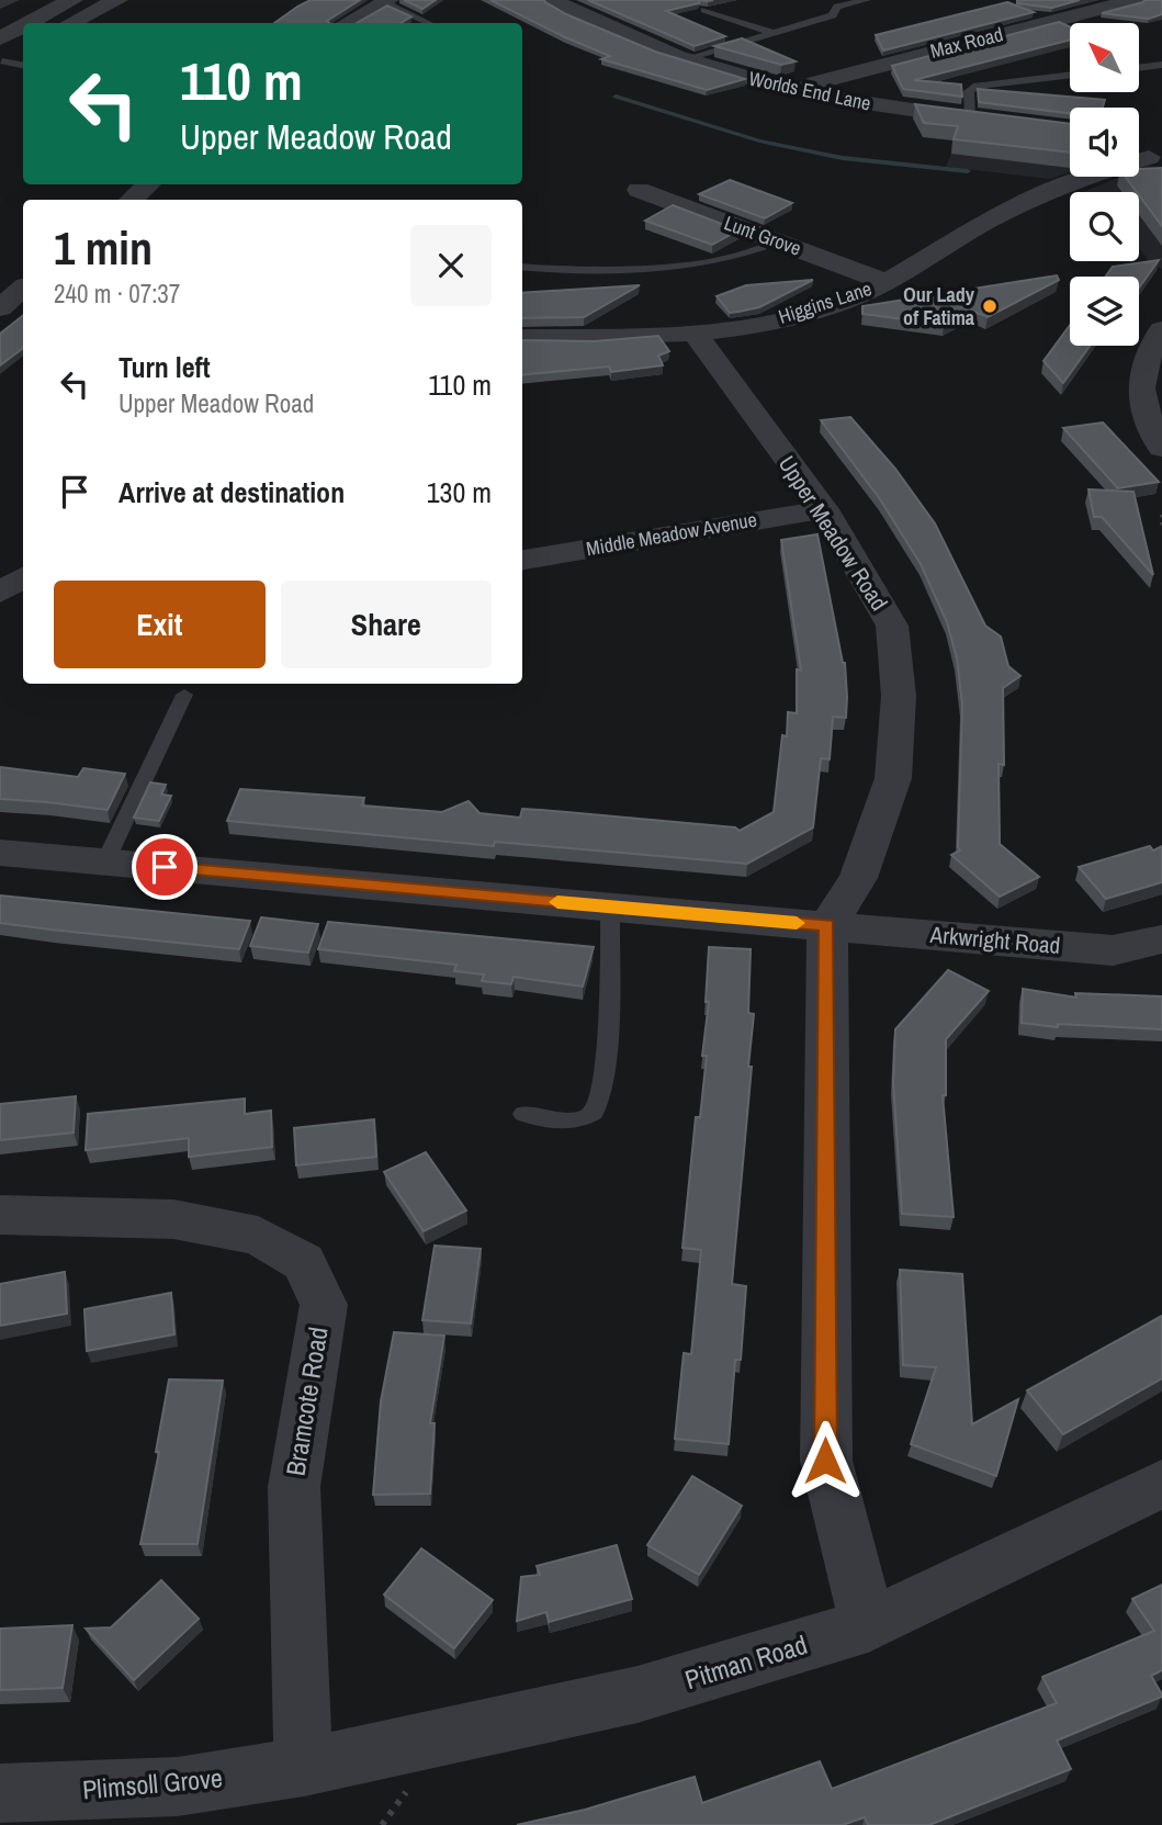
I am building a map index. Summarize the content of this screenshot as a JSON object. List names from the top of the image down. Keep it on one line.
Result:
{"streets":{"street":["Max Road","Worlds End Lane","Lunt Grove","Higgins Lane","Upper Meadow Road","Middle Meadow Avenue","Arkwright Road","Bramcote Road","Pitman Road","Plimsoll Grove"]},"crossings":[["Max Road","Worlds End Lane"],["Lunt Grove","Higgins Lane"],["Higgins Lane","Upper Meadow Road"],["Upper Meadow Road","Middle Meadow Avenue"],["Upper Meadow Road","Arkwright Road"],["Bramcote Road","Pitman Road"],["Bramcote Road","Plimsoll Grove"],["Pitman Road","Plimsoll Grove"]],"places":["Our Lady of Fatima"],"north":"top left","page":{"turn":["110 m","Upper Meadow Road"],"heading":["1 min","240 m · 07:37"],"list":[{"name":"Turn left","note":"Upper Meadow Road","value":"110 m"},{"name":"Arrive at destination","value":"130 m"}],"buttons":["Exit","Share"]}}
